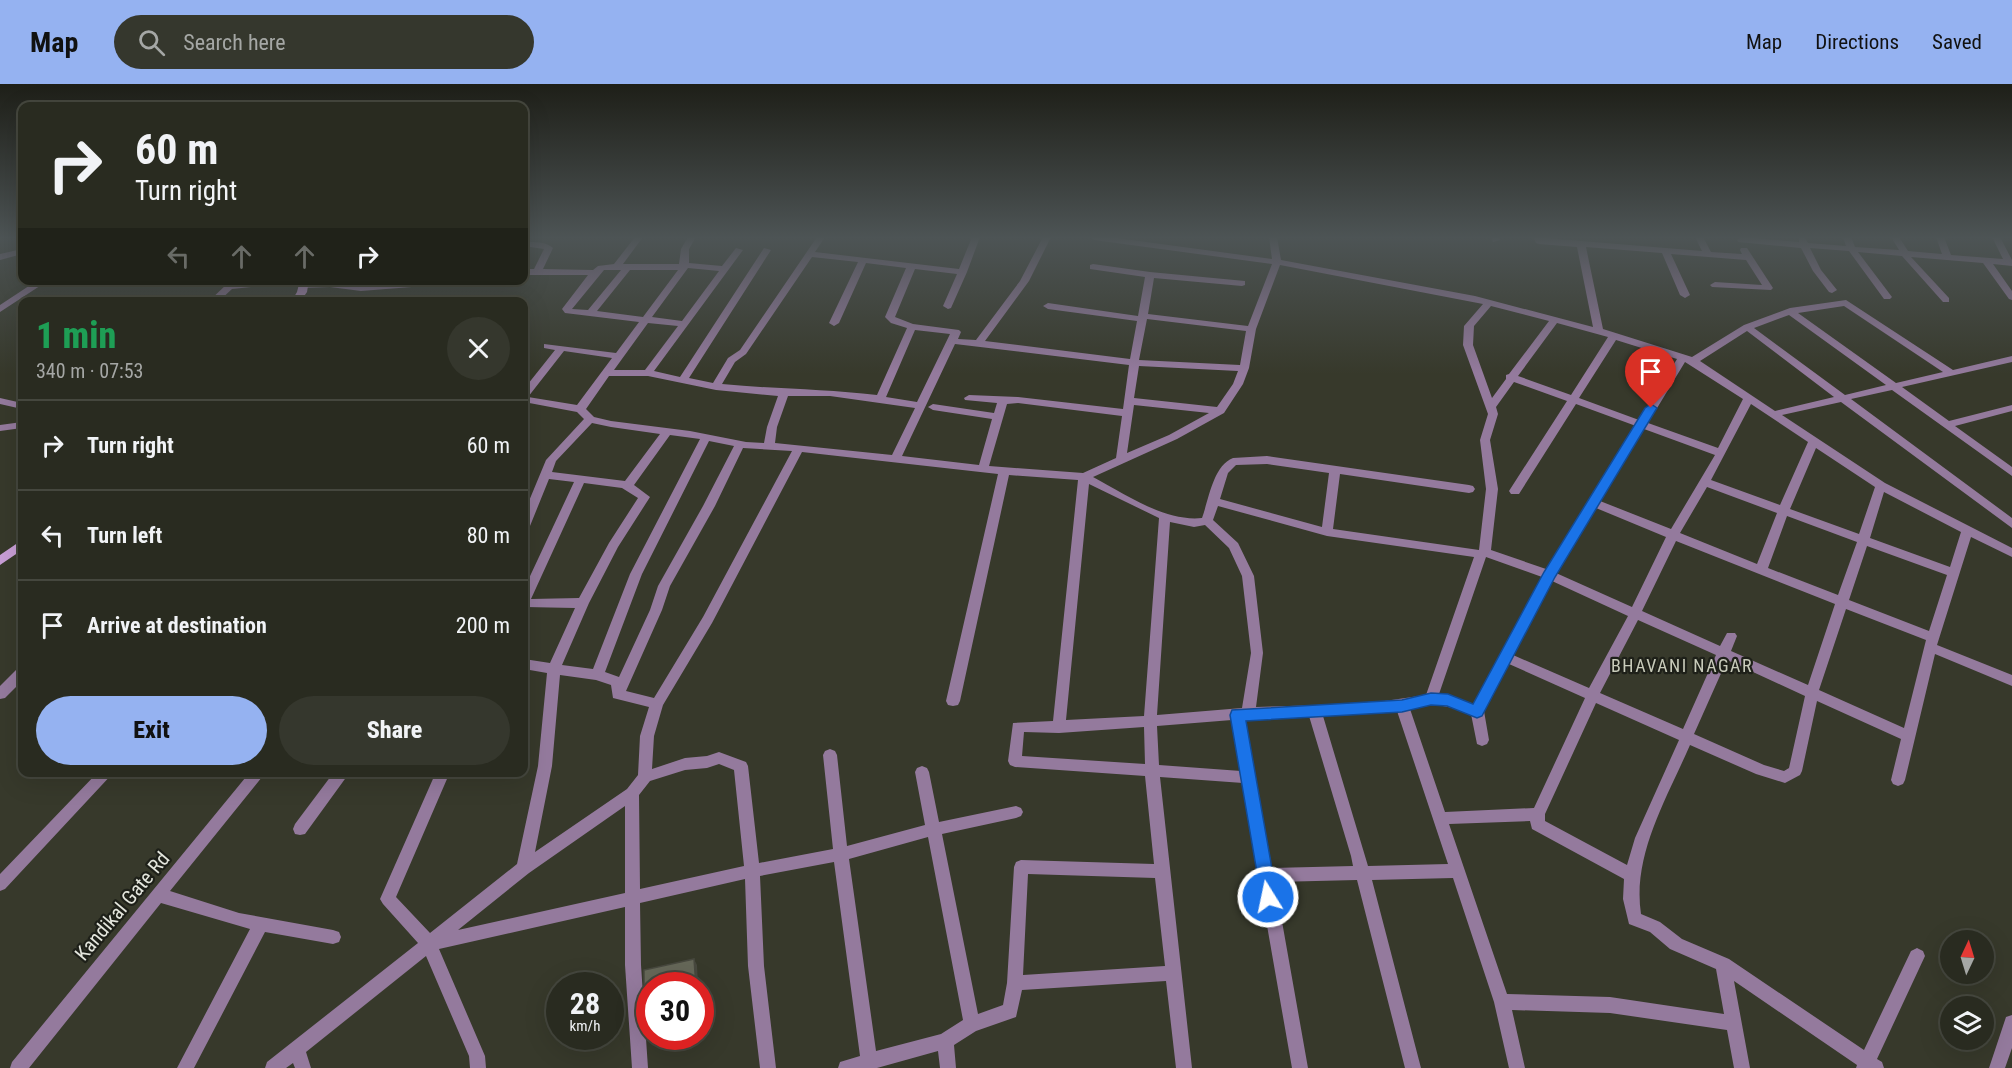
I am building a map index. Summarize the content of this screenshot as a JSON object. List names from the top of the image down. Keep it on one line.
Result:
{"streets":{"street":["Kandikal Gate Rd"]},"districts":["BHAVANI NAGAR"],"north":"top","page":{"header":"Map","search":"Search here","nav":["Map","Directions","Saved"],"turn":["60 m","Turn right"],"heading":["1 min","340 m · 07:53"],"list":[{"name":"Turn right","value":"60 m"},{"name":"Turn left","value":"80 m"},{"name":"Arrive at destination","value":"200 m"}],"buttons":["Exit","Share"],"speed":"28 km/h","limit":"30"}}
